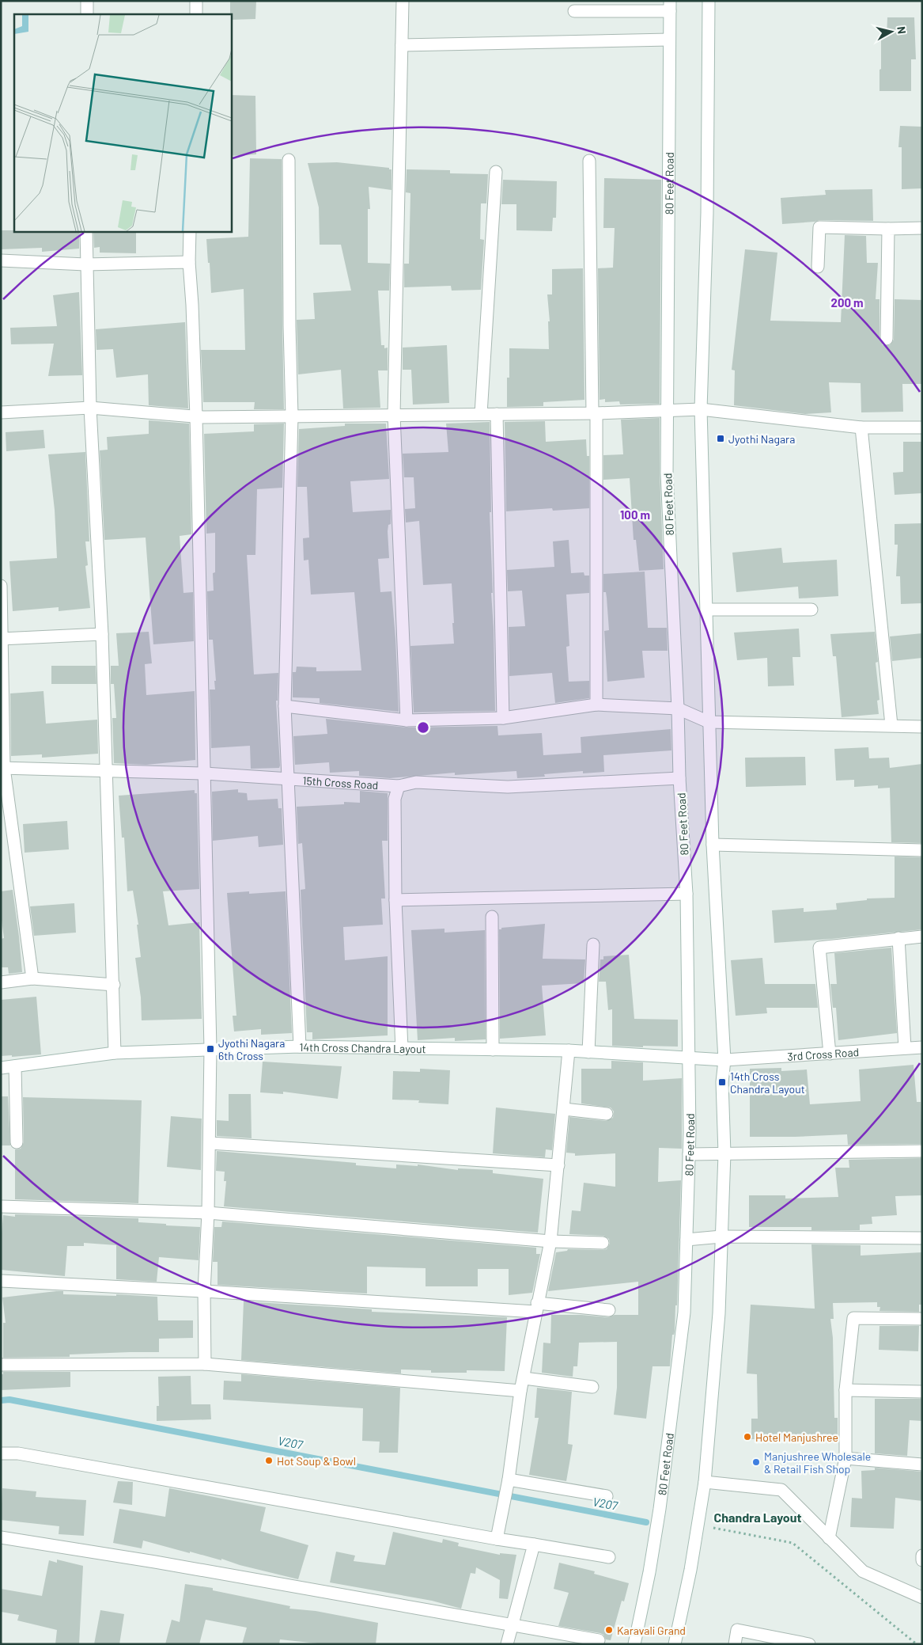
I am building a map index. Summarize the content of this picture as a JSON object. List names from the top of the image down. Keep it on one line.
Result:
{"streets":{"street":["80 Feet Road","15th Cross Road","14th Cross Chandra Layout","3rd Cross Road"]},"crossings":[["80 Feet Road","15th Cross Road"],["80 Feet Road","14th Cross Chandra Layout"],["14th Cross Chandra Layout","3rd Cross Road"]],"districts":["Chandra Layout"],"water":["V207"],"places":{"transit":["Jyothi Nagara","Jyothi Nagara 6th Cross","14th Cross Chandra Layout"],"other":["Hotel Manjushree","Hot Soup & Bowl","Manjushree Wholesale & Retail Fish Shop","Karavali Grand"]},"north":"right","rings":["200 m","100 m"]}
